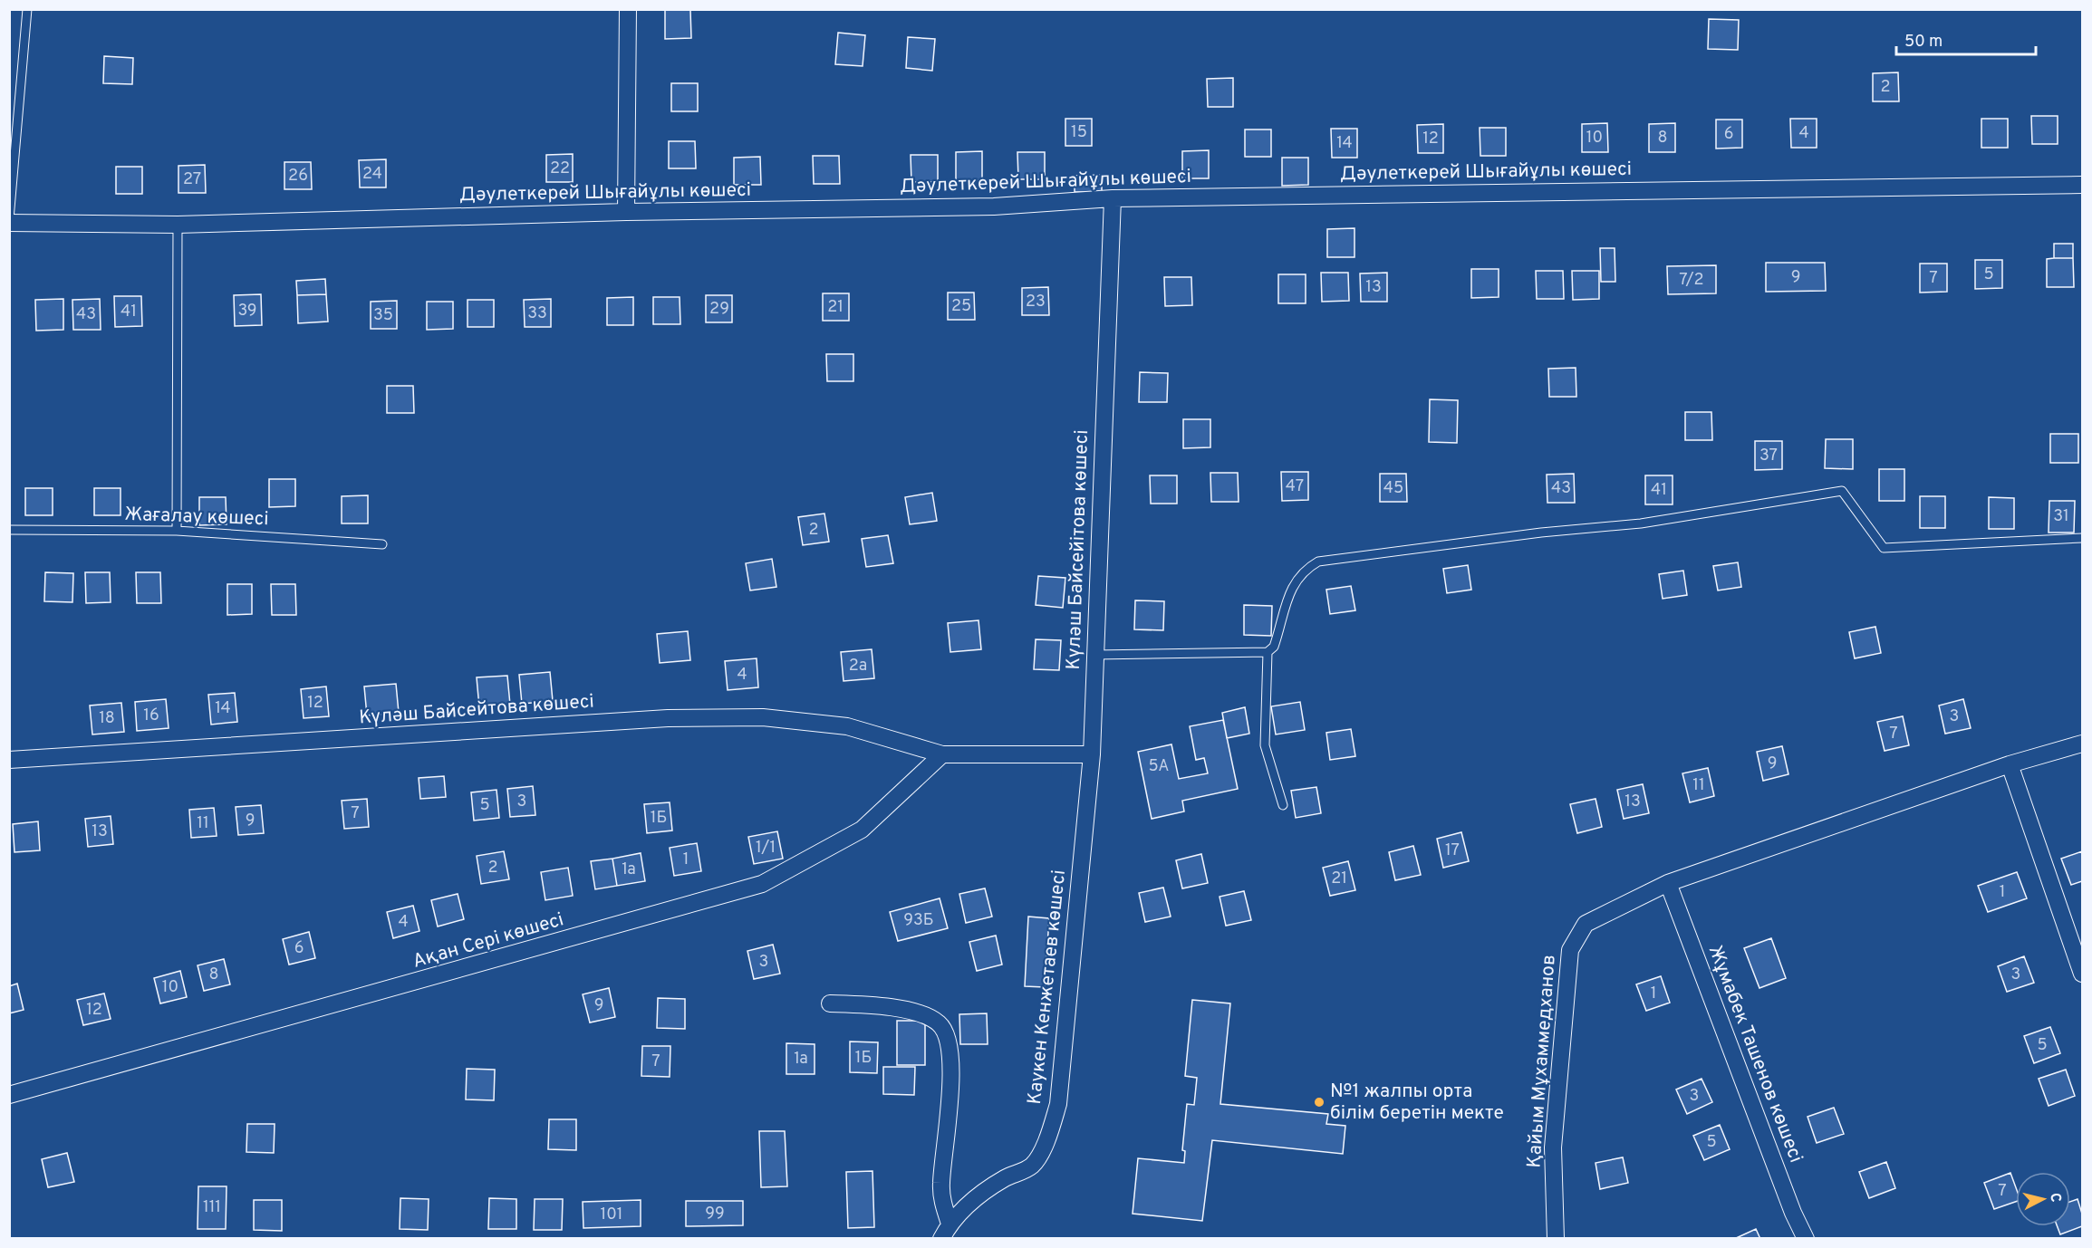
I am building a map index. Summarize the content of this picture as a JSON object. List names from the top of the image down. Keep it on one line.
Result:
{"streets":{"street":["Дәулеткерей Шығайұлы көшесі","Күләш Байсейітова көшесі","Күләш Байсейтова көшесі","Ақан Сері көшесі","Каукен Кенжетаев көшесі","Жұмабек Ташенов көшесі","Қайым Мұхаммедханов"],"lane":["Жағалау көшесі"]},"crossings":[["Дәулеткерей Шығайұлы көшесі","Күләш Байсейітова көшесі"],["Күләш Байсейітова көшесі","Каукен Кенжетаев көшесі"],["Күләш Байсейтова көшесі","Ақан Сері көшесі"],["Жұмабек Ташенов көшесі","Қайым Мұхаммедханов"]],"places":["№1 жалпы орта білім беретін мекте"],"house_numbers":["2","15","4","6","10","8","12","14","22","24","26","27","5","9","7","7/2","13","23","25","21","29","39","41","33","43","35","37","47","45","43","41","31","2","2а","4","12","14","16","3","18","7","9","5А","11","3","13","5","7","1Б","9","11","13","1/1","17","1","2","1а","21","1","93Б","4","6","3","8","3","10","1","9","12","5","1Б","1а","7","3","5","7","111","99","101"],"scale_bar":"50 m","north":"right"}
